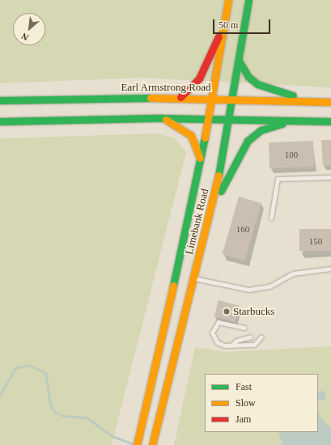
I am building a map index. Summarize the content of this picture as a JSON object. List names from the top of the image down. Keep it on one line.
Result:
{"streets":{"main road":["Earl Armstrong Road","Limebank Road"]},"crossings":[["Earl Armstrong Road","Limebank Road"]],"places":["Starbucks"],"house_numbers":["100","160","150"],"legend":["Fast","Slow","Jam"],"scale_bar":"50 m","north":"bottom left"}
